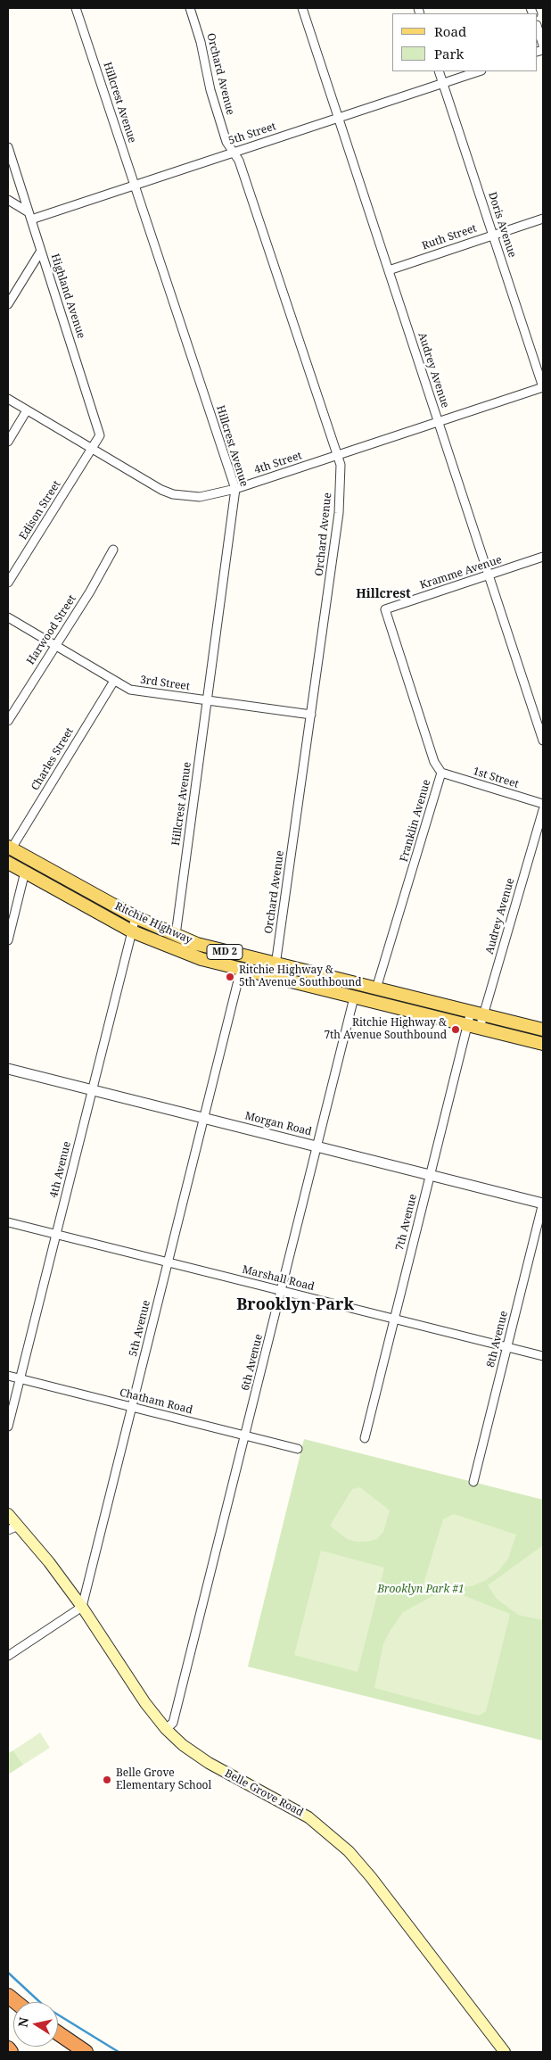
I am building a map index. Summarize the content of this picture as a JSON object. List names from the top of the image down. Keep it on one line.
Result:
{"streets":{"main road":["Ritchie Highway","MD 2","Belle Grove Road"],"street":["Orchard Avenue","Hillcrest Avenue","5th Street","Doris Avenue","Ruth Street","Highland Avenue","Audrey Avenue","4th Street","Edison Street","Kramme Avenue","Harwood Street","3rd Street","Charles Street","1st Street","Franklin Avenue","Morgan Road","4th Avenue","7th Avenue","Marshall Road","5th Avenue","8th Avenue","6th Avenue","Chatham Road"]},"crossings":[["Orchard Avenue","5th Street"],["Orchard Avenue","4th Street"],["Orchard Avenue","3rd Street"],["Orchard Avenue","Ritchie Highway"],["Hillcrest Avenue","5th Street"],["Hillcrest Avenue","4th Street"],["Hillcrest Avenue","3rd Street"],["Hillcrest Avenue","Ritchie Highway"],["5th Street","Doris Avenue"],["5th Street","Highland Avenue"],["5th Street","Audrey Avenue"],["Doris Avenue","Ruth Street"],["Doris Avenue","4th Street"],["Ruth Street","Audrey Avenue"],["Highland Avenue","4th Street"],["Highland Avenue","Edison Street"],["Audrey Avenue","4th Street"],["Audrey Avenue","Kramme Avenue"],["Audrey Avenue","Ritchie Highway"],["Audrey Avenue","7th Avenue"],["4th Street","Edison Street"],["Kramme Avenue","Franklin Avenue"],["Harwood Street","3rd Street"],["3rd Street","Charles Street"],["Charles Street","Ritchie Highway"],["1st Street","Franklin Avenue"],["Franklin Avenue","Ritchie Highway"],["Ritchie Highway","4th Avenue"],["Ritchie Highway","7th Avenue"],["Ritchie Highway","5th Avenue"],["Ritchie Highway","6th Avenue"],["Morgan Road","4th Avenue"],["Morgan Road","7th Avenue"],["Morgan Road","5th Avenue"],["Morgan Road","8th Avenue"],["Morgan Road","6th Avenue"],["4th Avenue","Marshall Road"],["4th Avenue","Chatham Road"],["7th Avenue","Marshall Road"],["Marshall Road","5th Avenue"],["Marshall Road","8th Avenue"],["Marshall Road","6th Avenue"],["5th Avenue","Chatham Road"],["5th Avenue","Belle Grove Road"],["6th Avenue","Chatham Road"],["6th Avenue","Belle Grove Road"]],"districts":["Hillcrest","Brooklyn Park"],"parks":["Brooklyn Park #1"],"places":["Ritchie Highway & 5th Avenue Southbound","Ritchie Highway & 7th Avenue Southbound","Belle Grove Elementary School"],"legend":["Road","Park"],"north":"left"}
